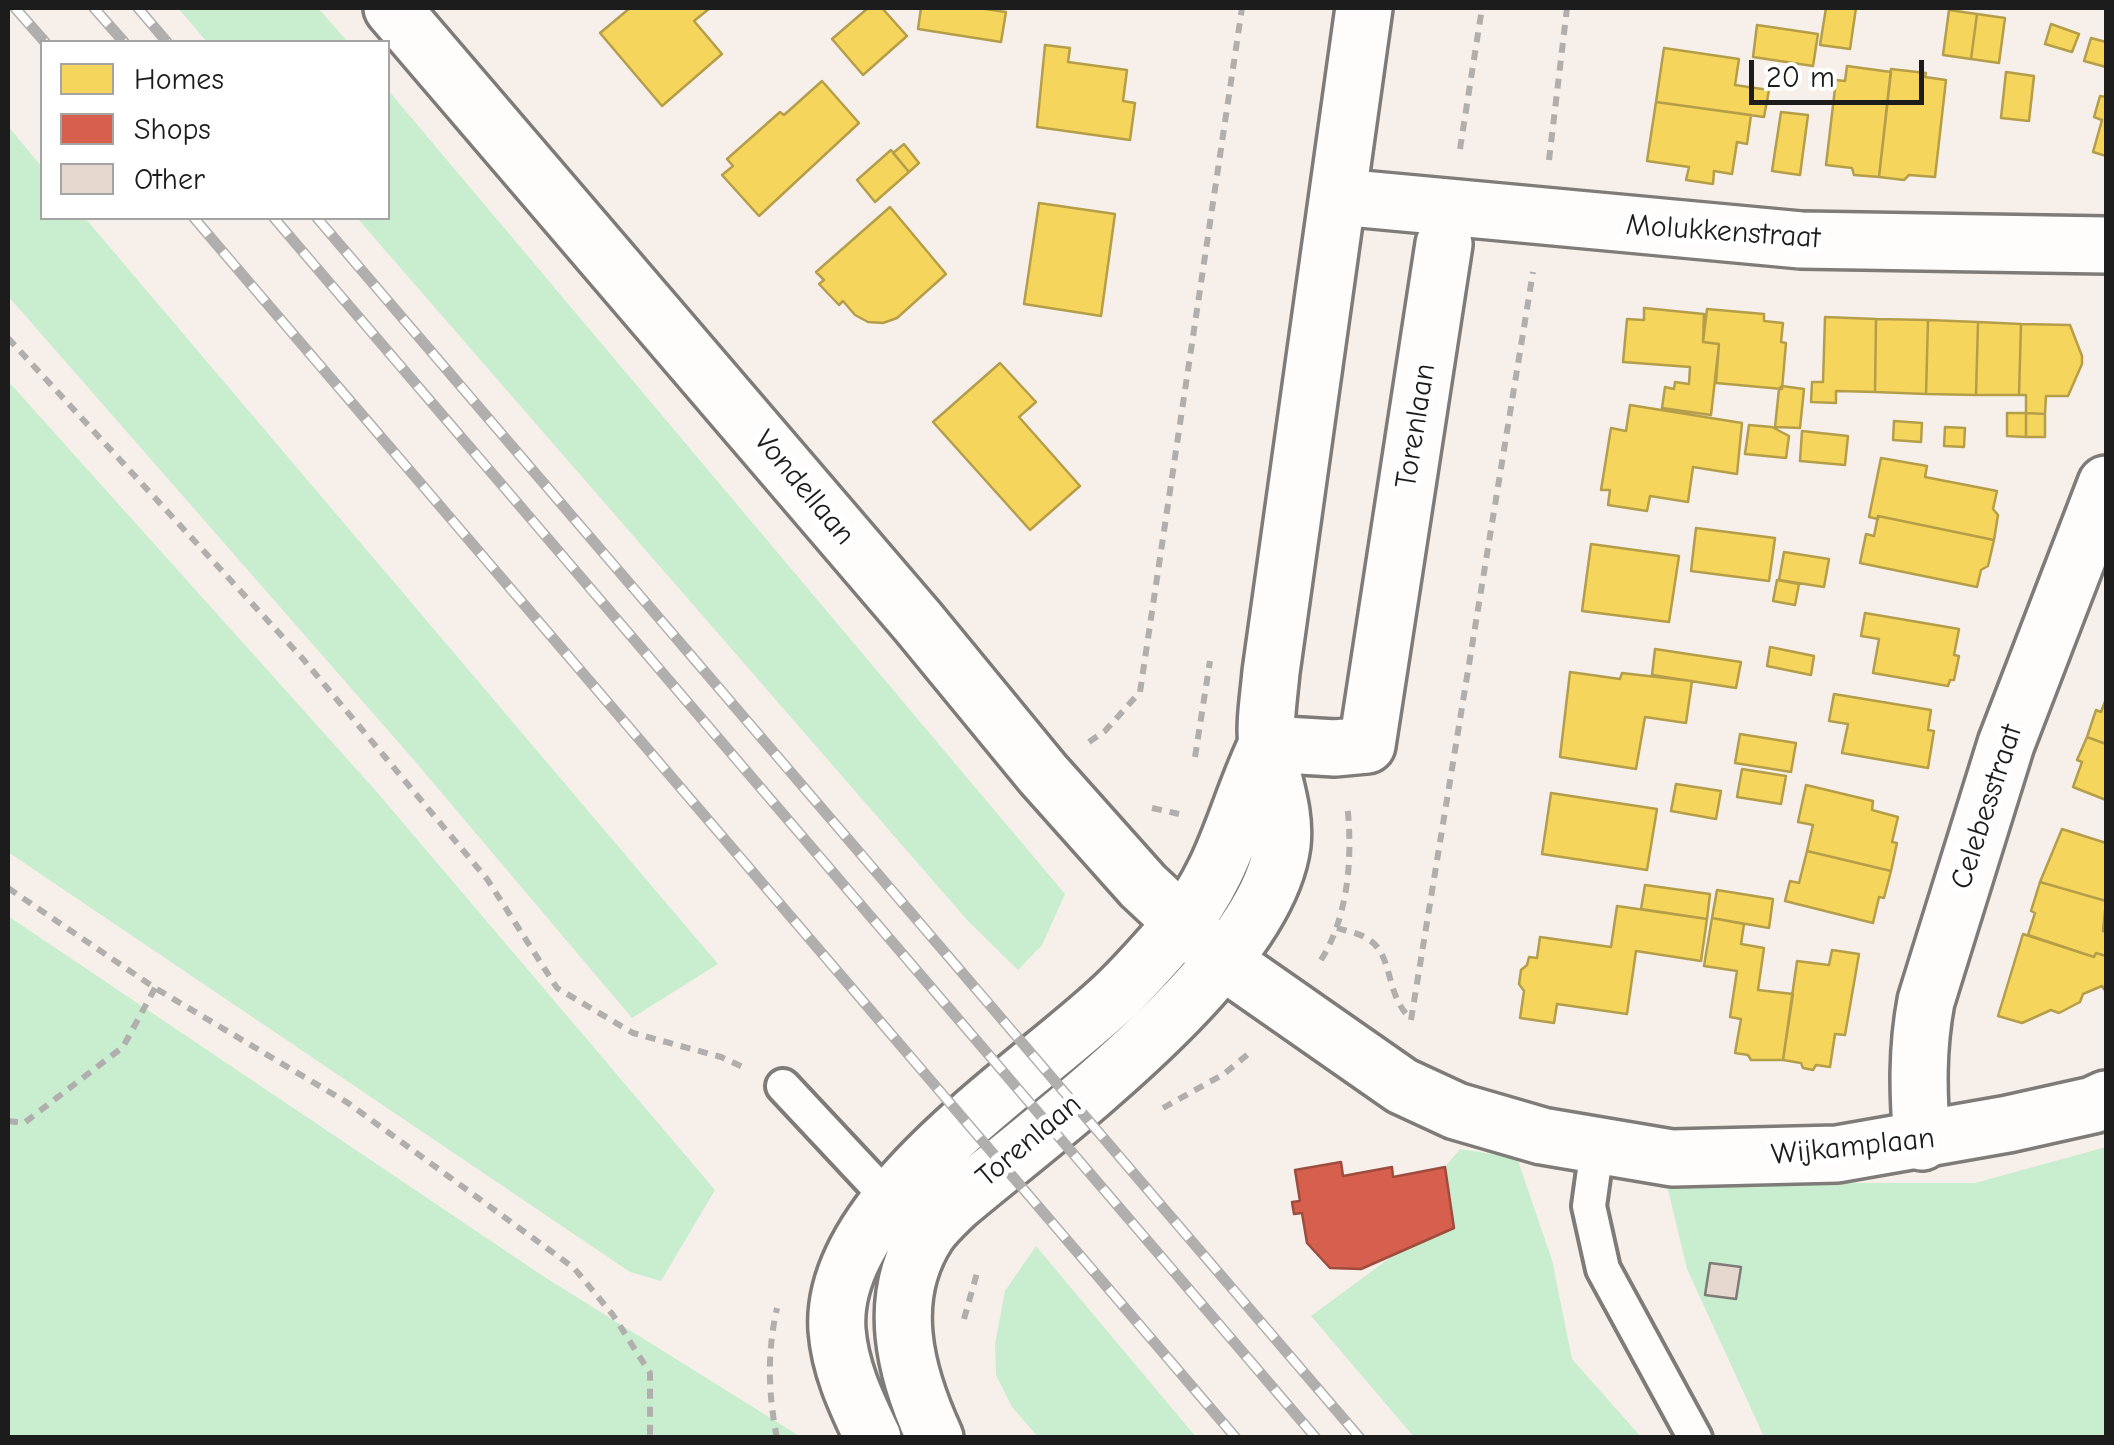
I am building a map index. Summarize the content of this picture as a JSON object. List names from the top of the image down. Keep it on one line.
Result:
{"streets":{"street":["Molukkenstraat","Torenlaan","Vondellaan","Celebesstraat","Wijkamplaan"]},"crossings":[["Molukkenstraat","Torenlaan"],["Torenlaan","Vondellaan"],["Torenlaan","Wijkamplaan"],["Vondellaan","Wijkamplaan"],["Celebesstraat","Wijkamplaan"]],"legend":["Homes","Shops","Other"],"scale_bar":"20 m"}
